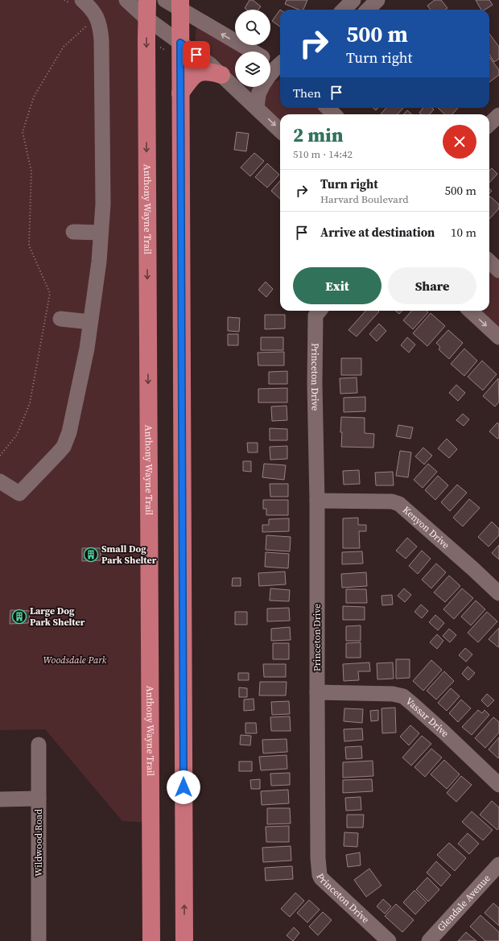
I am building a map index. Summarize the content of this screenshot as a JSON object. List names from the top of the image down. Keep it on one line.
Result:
{"streets":{"highway":["Anthony Wayne Trail"],"street":["Princeton Drive","Kenyon Drive","Vassar Drive","Wildwood Road","Glendale Avenue"]},"crossings":[["Princeton Drive","Kenyon Drive"],["Princeton Drive","Vassar Drive"]],"parks":["Woodsdale Park"],"places":{"building":["Small Dog Park Shelter","Large Dog Park Shelter"]},"page":{"turn":["500 m","Turn right"],"then":"Then","heading":["2 min","510 m · 14:42"],"list":[{"name":"Turn right","note":"Harvard Boulevard","value":"500 m"},{"name":"Arrive at destination","value":"10 m"}],"buttons":["Exit","Share"]}}
